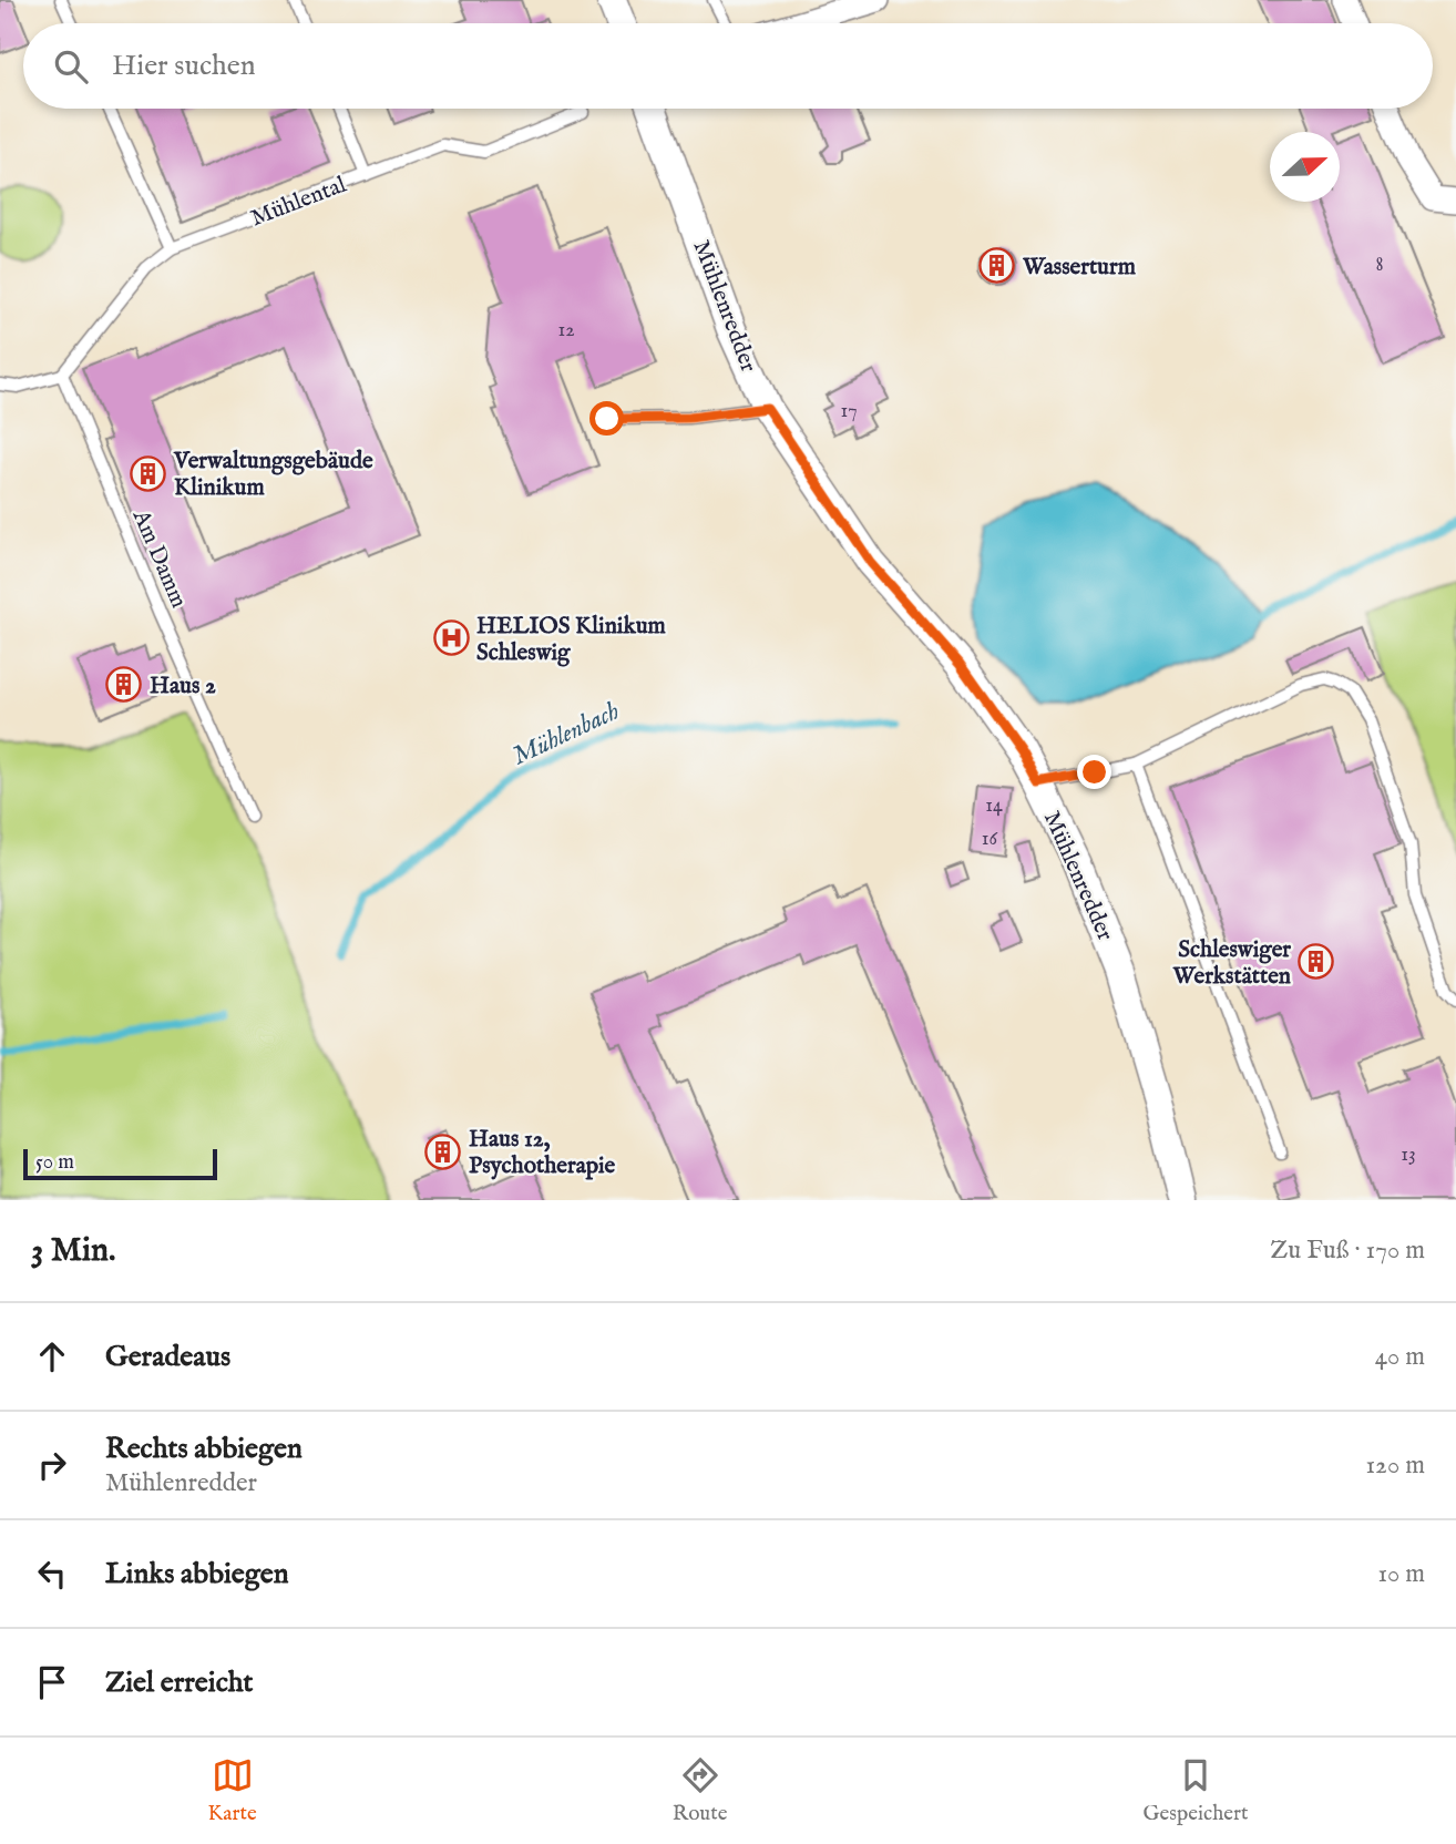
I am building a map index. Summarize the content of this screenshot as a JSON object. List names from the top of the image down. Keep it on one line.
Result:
{"streets":{"street":["Mühlenredder"],"lane":["Mühlental","Am Damm"]},"crossings":[["Mühlental","Am Damm"]],"water":["Mühlenbach"],"places":{"building":["Wasserturm","Verwaltungsgebäude Klinikum","Haus 2","Schleswiger Werkstätten","Haus 12, Psychotherapie"],"hospital":["HELIOS Klinikum Schleswig"]},"house_numbers":["8","12","17","14","16","13"],"scale_bar":"50 m","north":"right","page":{"search":"Hier suchen","scale":"50 m","heading":["3 Min.","Zu Fuß · 170 m"],"list":[["Geradeaus","40 m"],["Rechts abbiegen","Mühlenredder","120 m"],["Links abbiegen","10 m"],"Ziel erreicht"],"nav":["Karte","Route","Gespeichert"]}}
